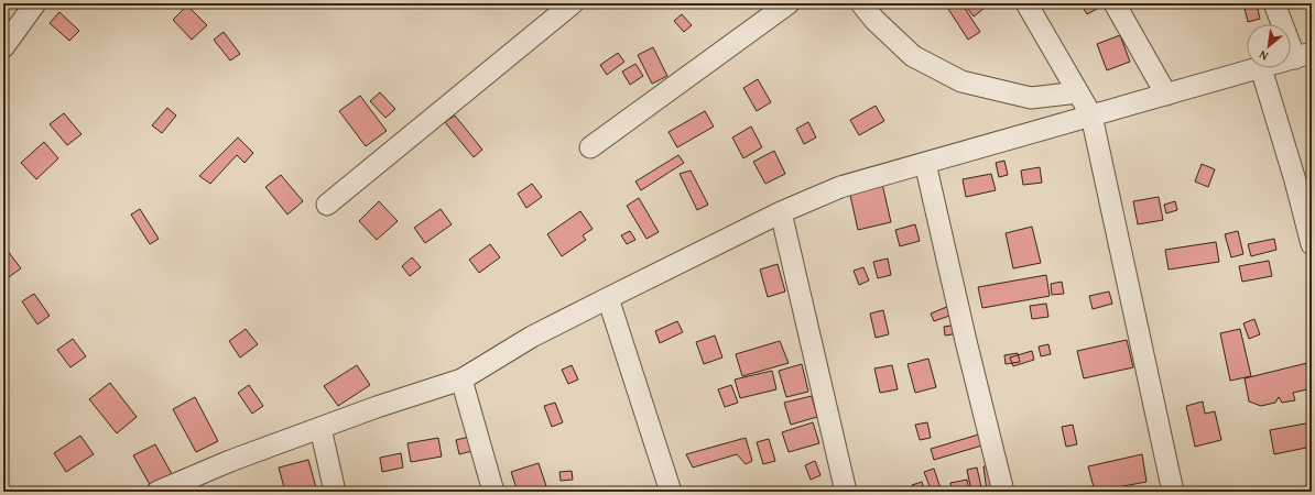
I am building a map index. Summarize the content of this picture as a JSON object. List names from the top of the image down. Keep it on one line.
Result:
{"north":"bottom left"}
